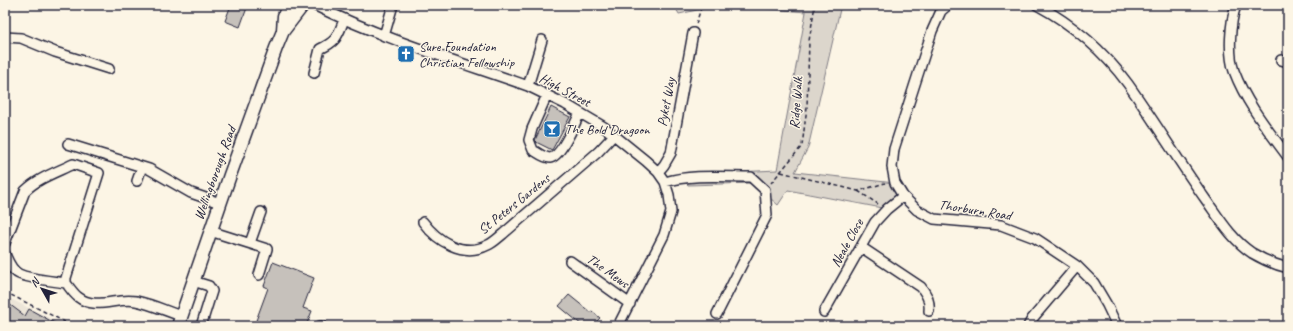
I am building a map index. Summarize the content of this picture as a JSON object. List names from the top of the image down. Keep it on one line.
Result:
{"streets":{"main road":["Wellingborough Road"],"street":["High Street","Pyket Way","St Peters Gardens","Thorburn Road","Neale Close","The Mews"],"path":["Ridge Walk"]},"crossings":[["High Street","Pyket Way"],["High Street","St Peters Gardens"],["High Street","The Mews"],["Thorburn Road","Neale Close"]],"places":{"church":["Sure Foundation Christian Fellowship"],"bar":["The Bold Dragoon"]},"north":"top left"}
